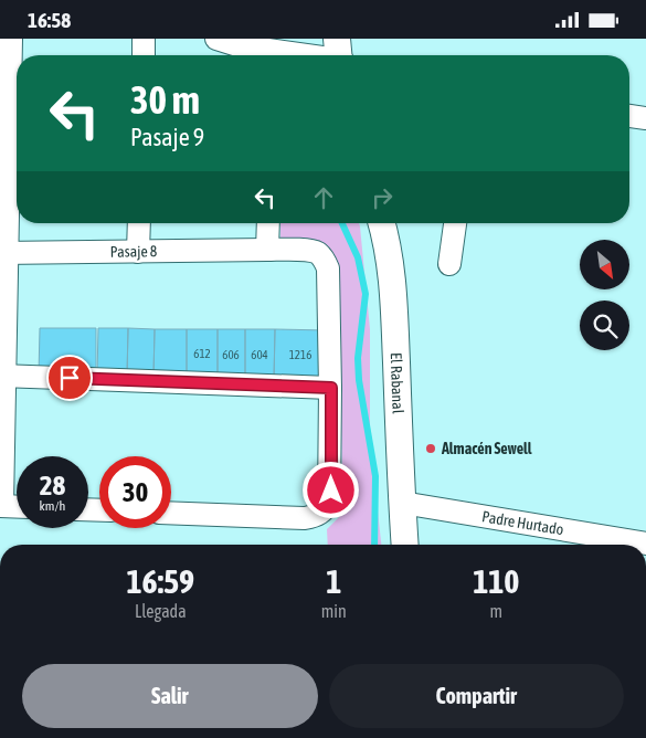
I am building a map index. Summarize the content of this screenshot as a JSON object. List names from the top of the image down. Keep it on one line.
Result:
{"streets":{"street":["Pasaje 8","El Rabanal","Padre Hurtado"]},"crossings":[["El Rabanal","Padre Hurtado"]],"places":["Almacén Sewell"],"house_numbers":["612","606","604","1216"],"north":"bottom right","page":{"status":"16:58","turn":["30 m","Pasaje 9"],"speed":"28 km/h","limit":"30","eta":["16:59","Llegada","1","min","110","m"],"buttons":["Salir","Compartir"]}}
